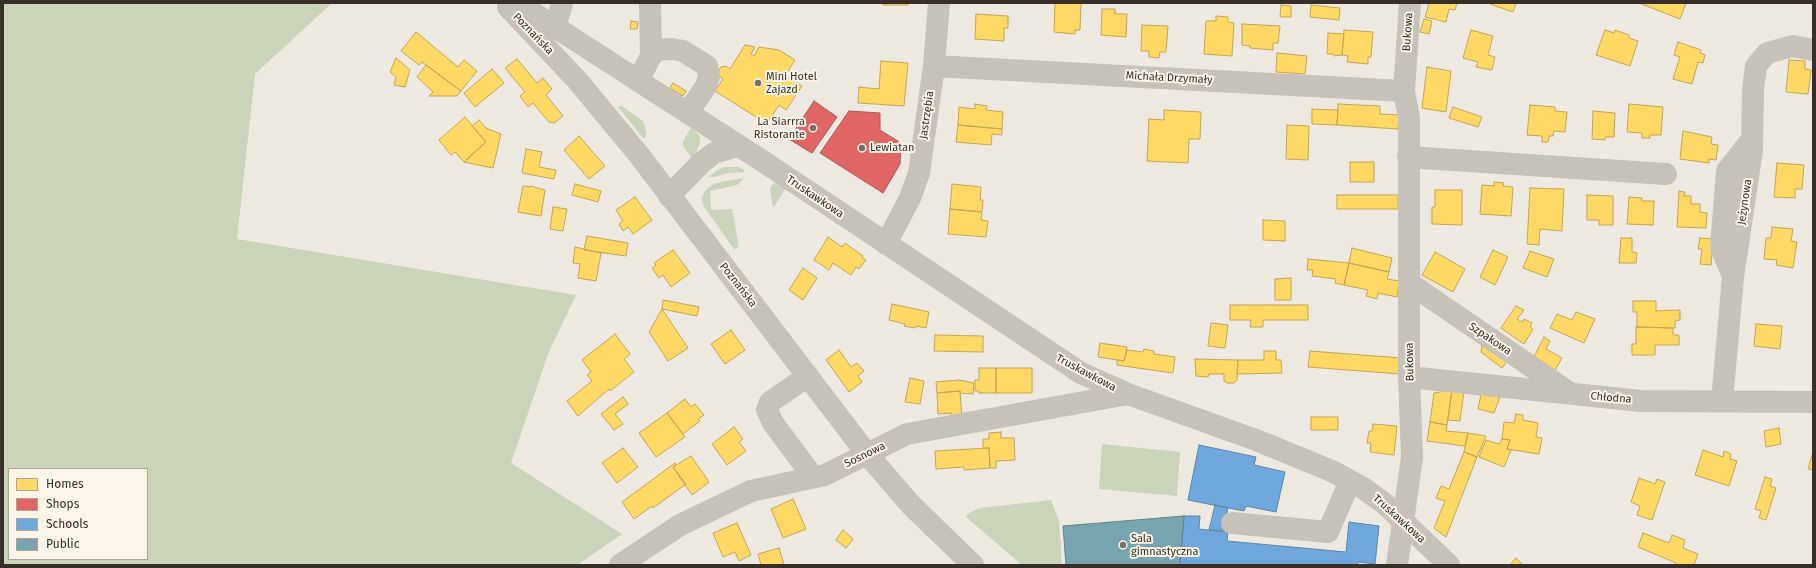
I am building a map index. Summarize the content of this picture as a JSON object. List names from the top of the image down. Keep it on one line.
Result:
{"streets":{"street":["Bukowa","Poznańska","Michała Drzymały","Jastrzębia","Truskawkowa","Jeżynowa","Szpakowa","Chłodna","Sosnowa"]},"crossings":[["Bukowa","Michała Drzymały"],["Bukowa","Truskawkowa"],["Bukowa","Szpakowa"],["Bukowa","Chłodna"],["Poznańska","Truskawkowa"],["Poznańska","Sosnowa"],["Michała Drzymały","Jastrzębia"],["Jastrzębia","Truskawkowa"],["Truskawkowa","Sosnowa"],["Jeżynowa","Chłodna"],["Szpakowa","Chłodna"]],"places":["Mini Hotel Zajazd","La Siarrra Ristorante","Lewiatan","Sala gimnastyczna"],"legend":["Homes","Shops","Schools","Public"]}
